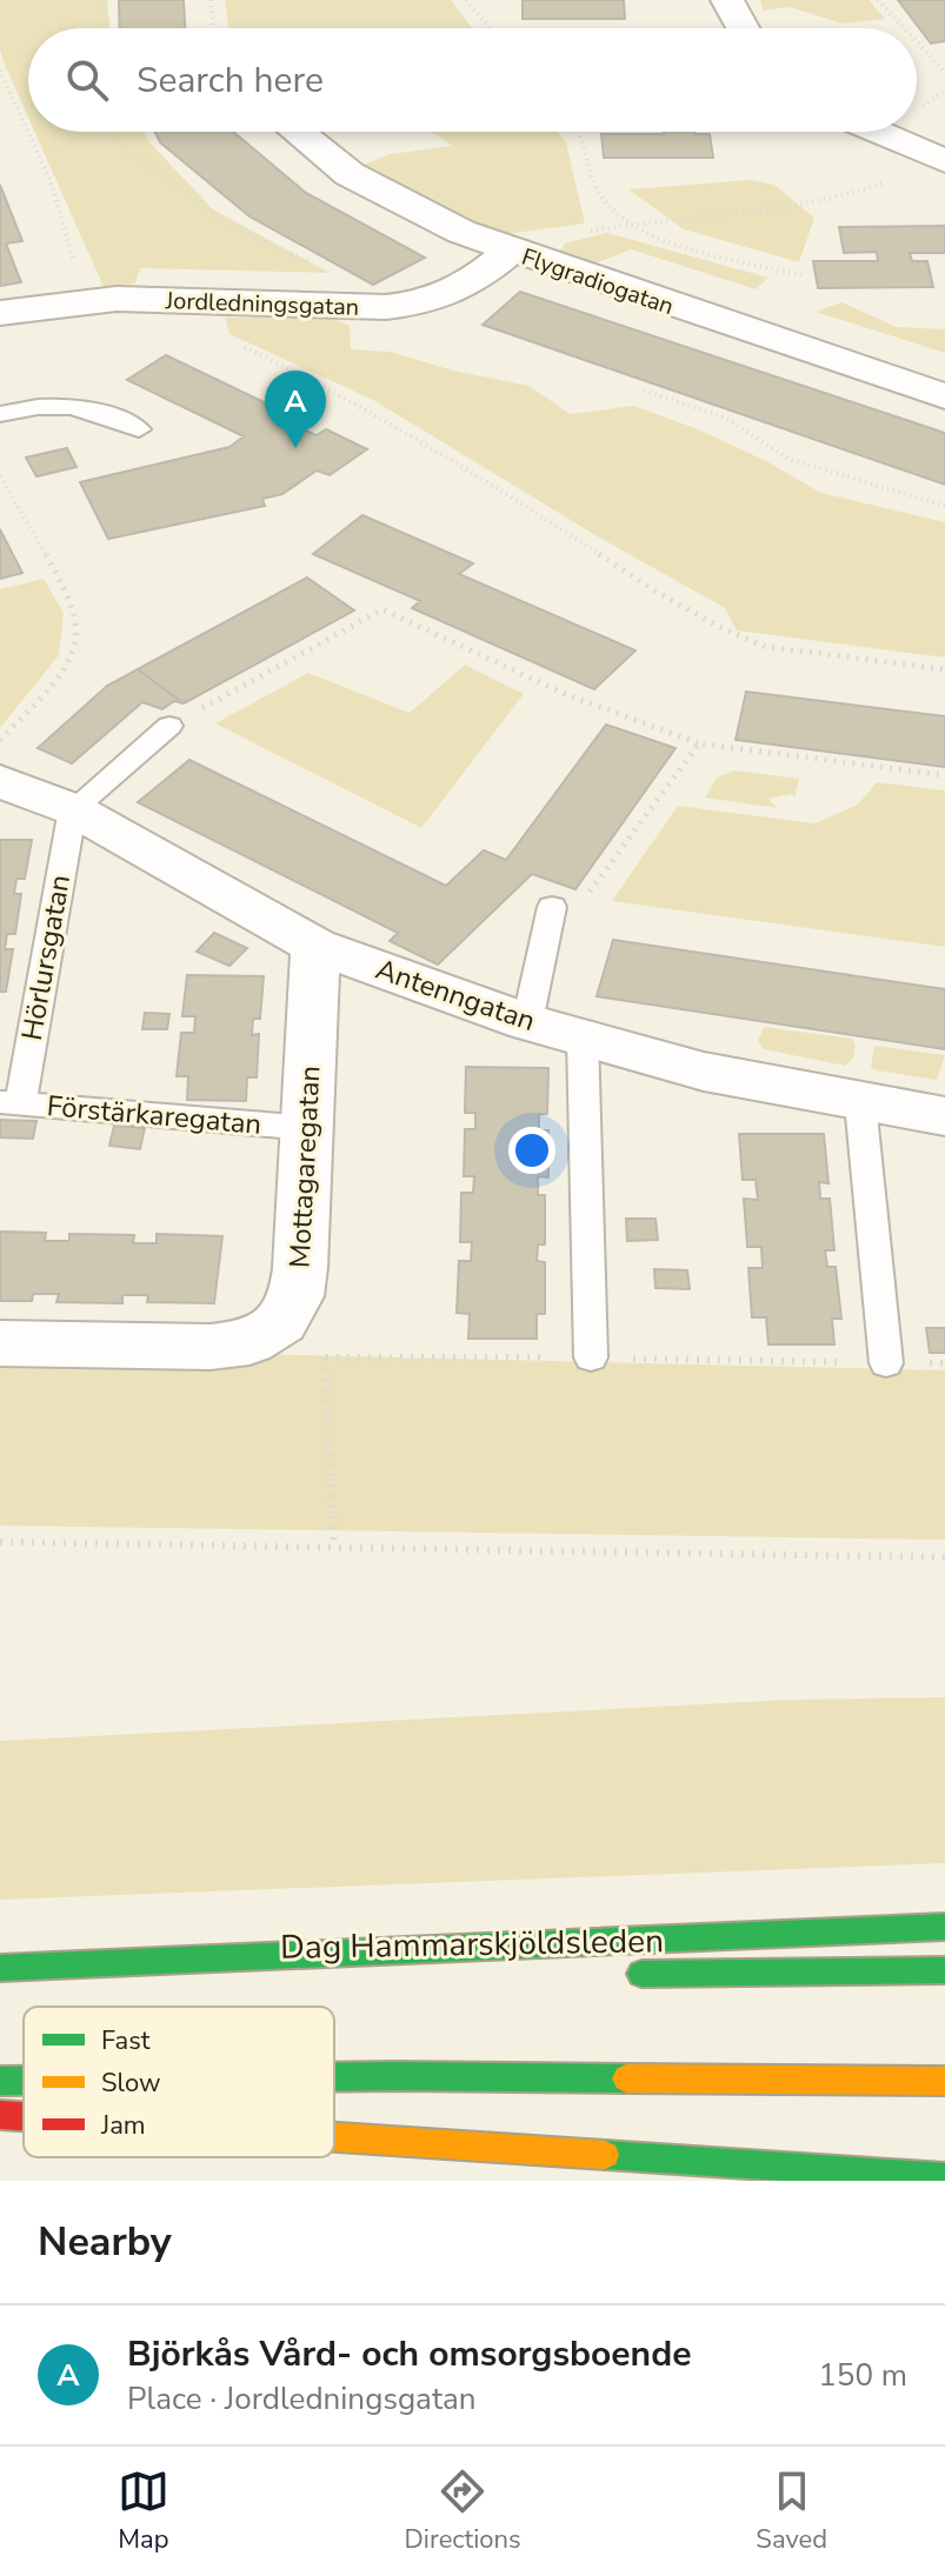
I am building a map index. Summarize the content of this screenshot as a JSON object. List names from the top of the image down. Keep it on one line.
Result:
{"streets":{"main road":["Dag Hammarskjöldsleden"],"street":["Flygradiogatan","Jordledningsgatan","Antenngatan","Mottagaregatan"],"lane":["Hörlursgatan","Förstärkaregatan"]},"crossings":[["Flygradiogatan","Jordledningsgatan"],["Hörlursgatan","Antenngatan"],["Hörlursgatan","Förstärkaregatan"],["Antenngatan","Mottagaregatan"],["Förstärkaregatan","Mottagaregatan"]],"legend":["Fast","Slow","Jam"],"page":{"search":"Search here","pins":"A","heading":"Nearby","list":[{"mark":"A","name":"Björkås Vård- och omsorgsboende","note":"Place · Jordledningsgatan","value":"150 m"}],"nav":["Map","Directions","Saved"]}}
